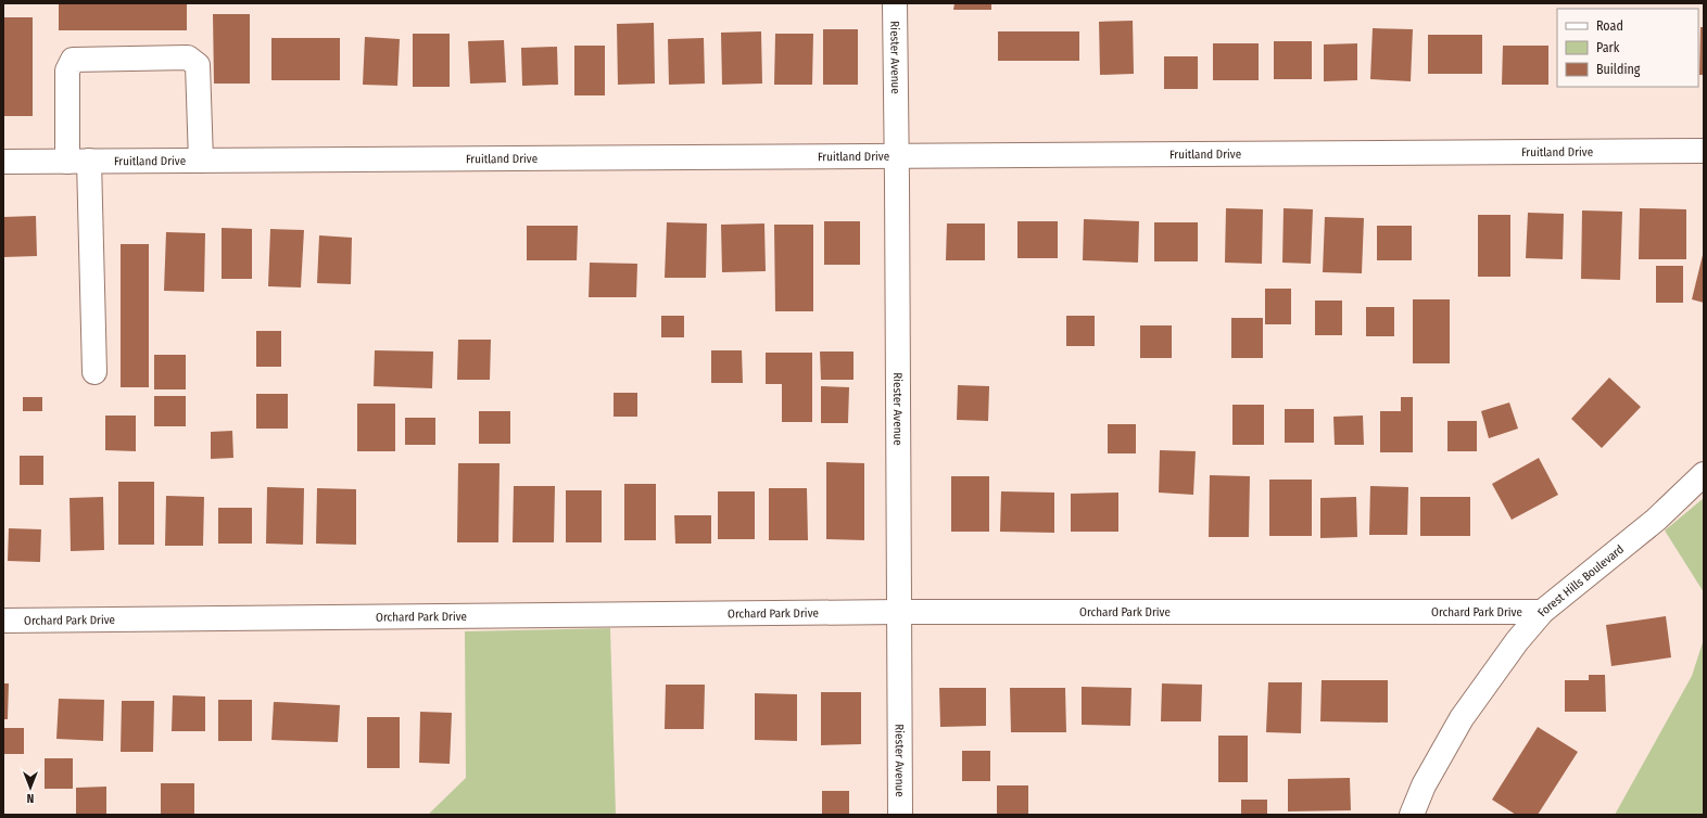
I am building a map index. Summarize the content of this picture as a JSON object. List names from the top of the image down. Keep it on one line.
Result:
{"streets":{"street":["Riester Avenue","Fruitland Drive","Forest Hills Boulevard","Orchard Park Drive"]},"crossings":[["Riester Avenue","Fruitland Drive"],["Riester Avenue","Orchard Park Drive"],["Forest Hills Boulevard","Orchard Park Drive"]],"legend":["Road","Park","Building"],"north":"bottom"}
